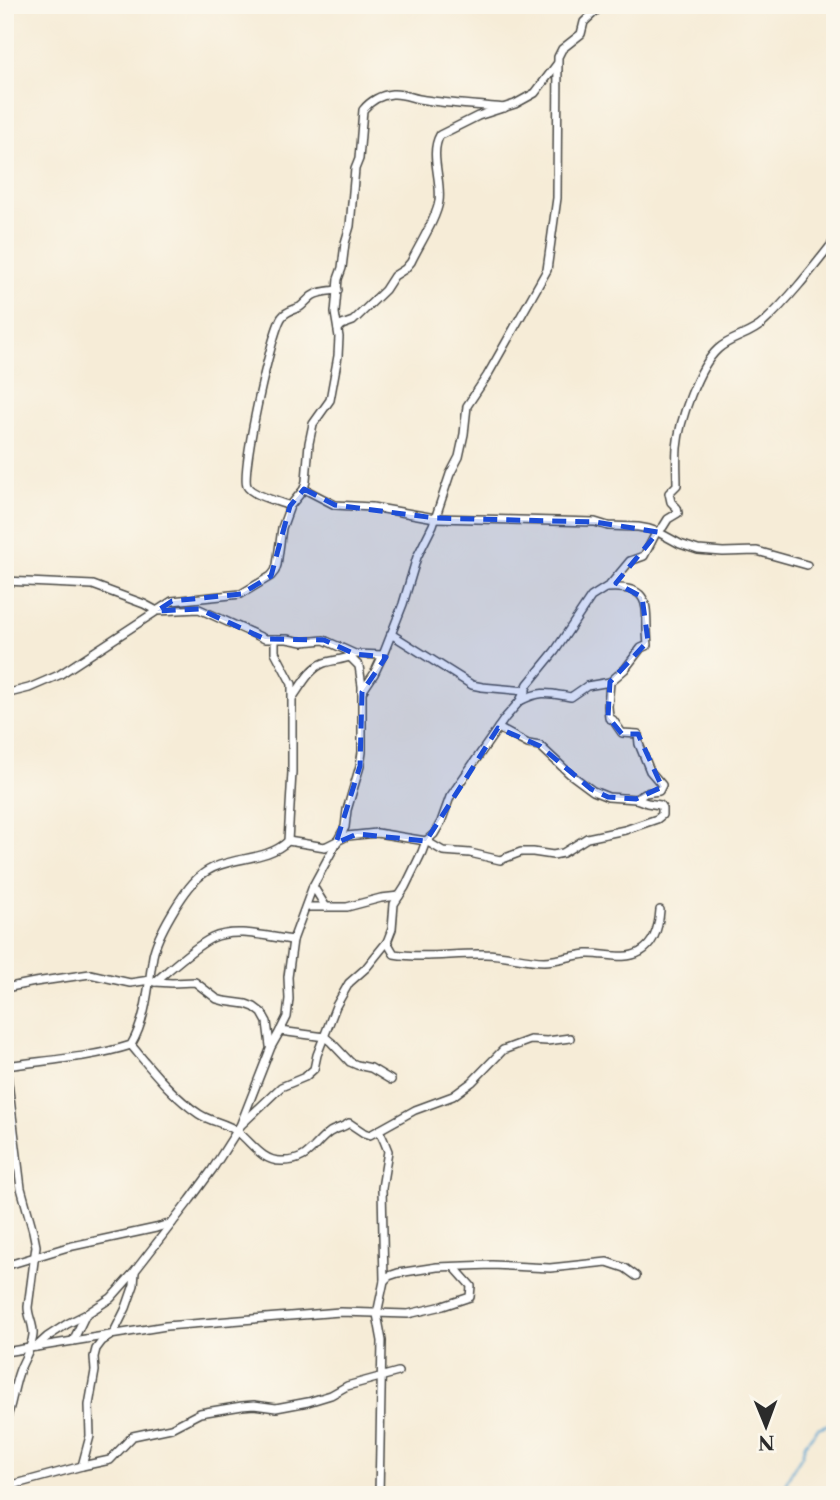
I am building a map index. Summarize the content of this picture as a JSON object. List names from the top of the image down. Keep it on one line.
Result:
{"north":"bottom"}
